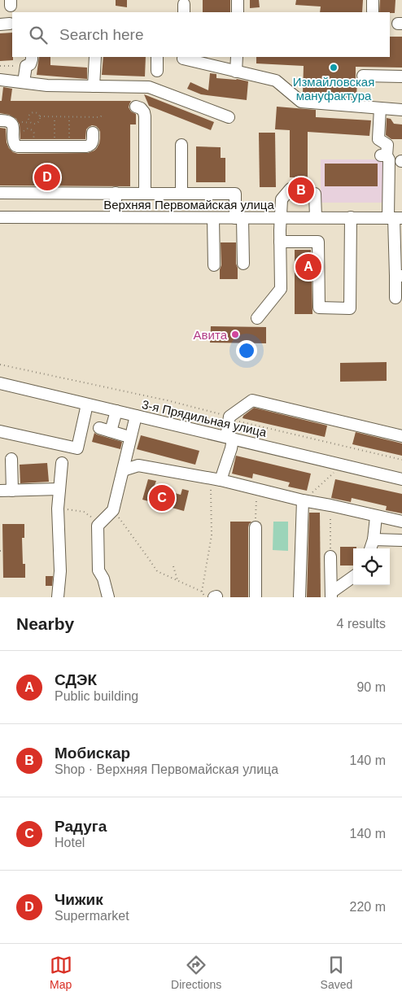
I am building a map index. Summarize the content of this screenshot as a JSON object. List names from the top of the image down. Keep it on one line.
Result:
{"streets":{"street":["Верхняя Первомайская улица","3-я Прядильная улица"]},"places":["Измайловская мануфактура","Авита"],"page":{"search":"Search here","pins":["D","B","A","C"],"heading":["Nearby","4 results"],"list":[{"mark":"A","name":"СДЭК","note":"Public building","value":"90 m"},{"mark":"B","name":"Мобискар","note":"Shop · Верхняя Первомайская улица","value":"140 m"},{"mark":"C","name":"Радуга","note":"Hotel","value":"140 m"},{"mark":"D","name":"Чижик","note":"Supermarket","value":"220 m"}],"nav":["Map","Directions","Saved"]}}
